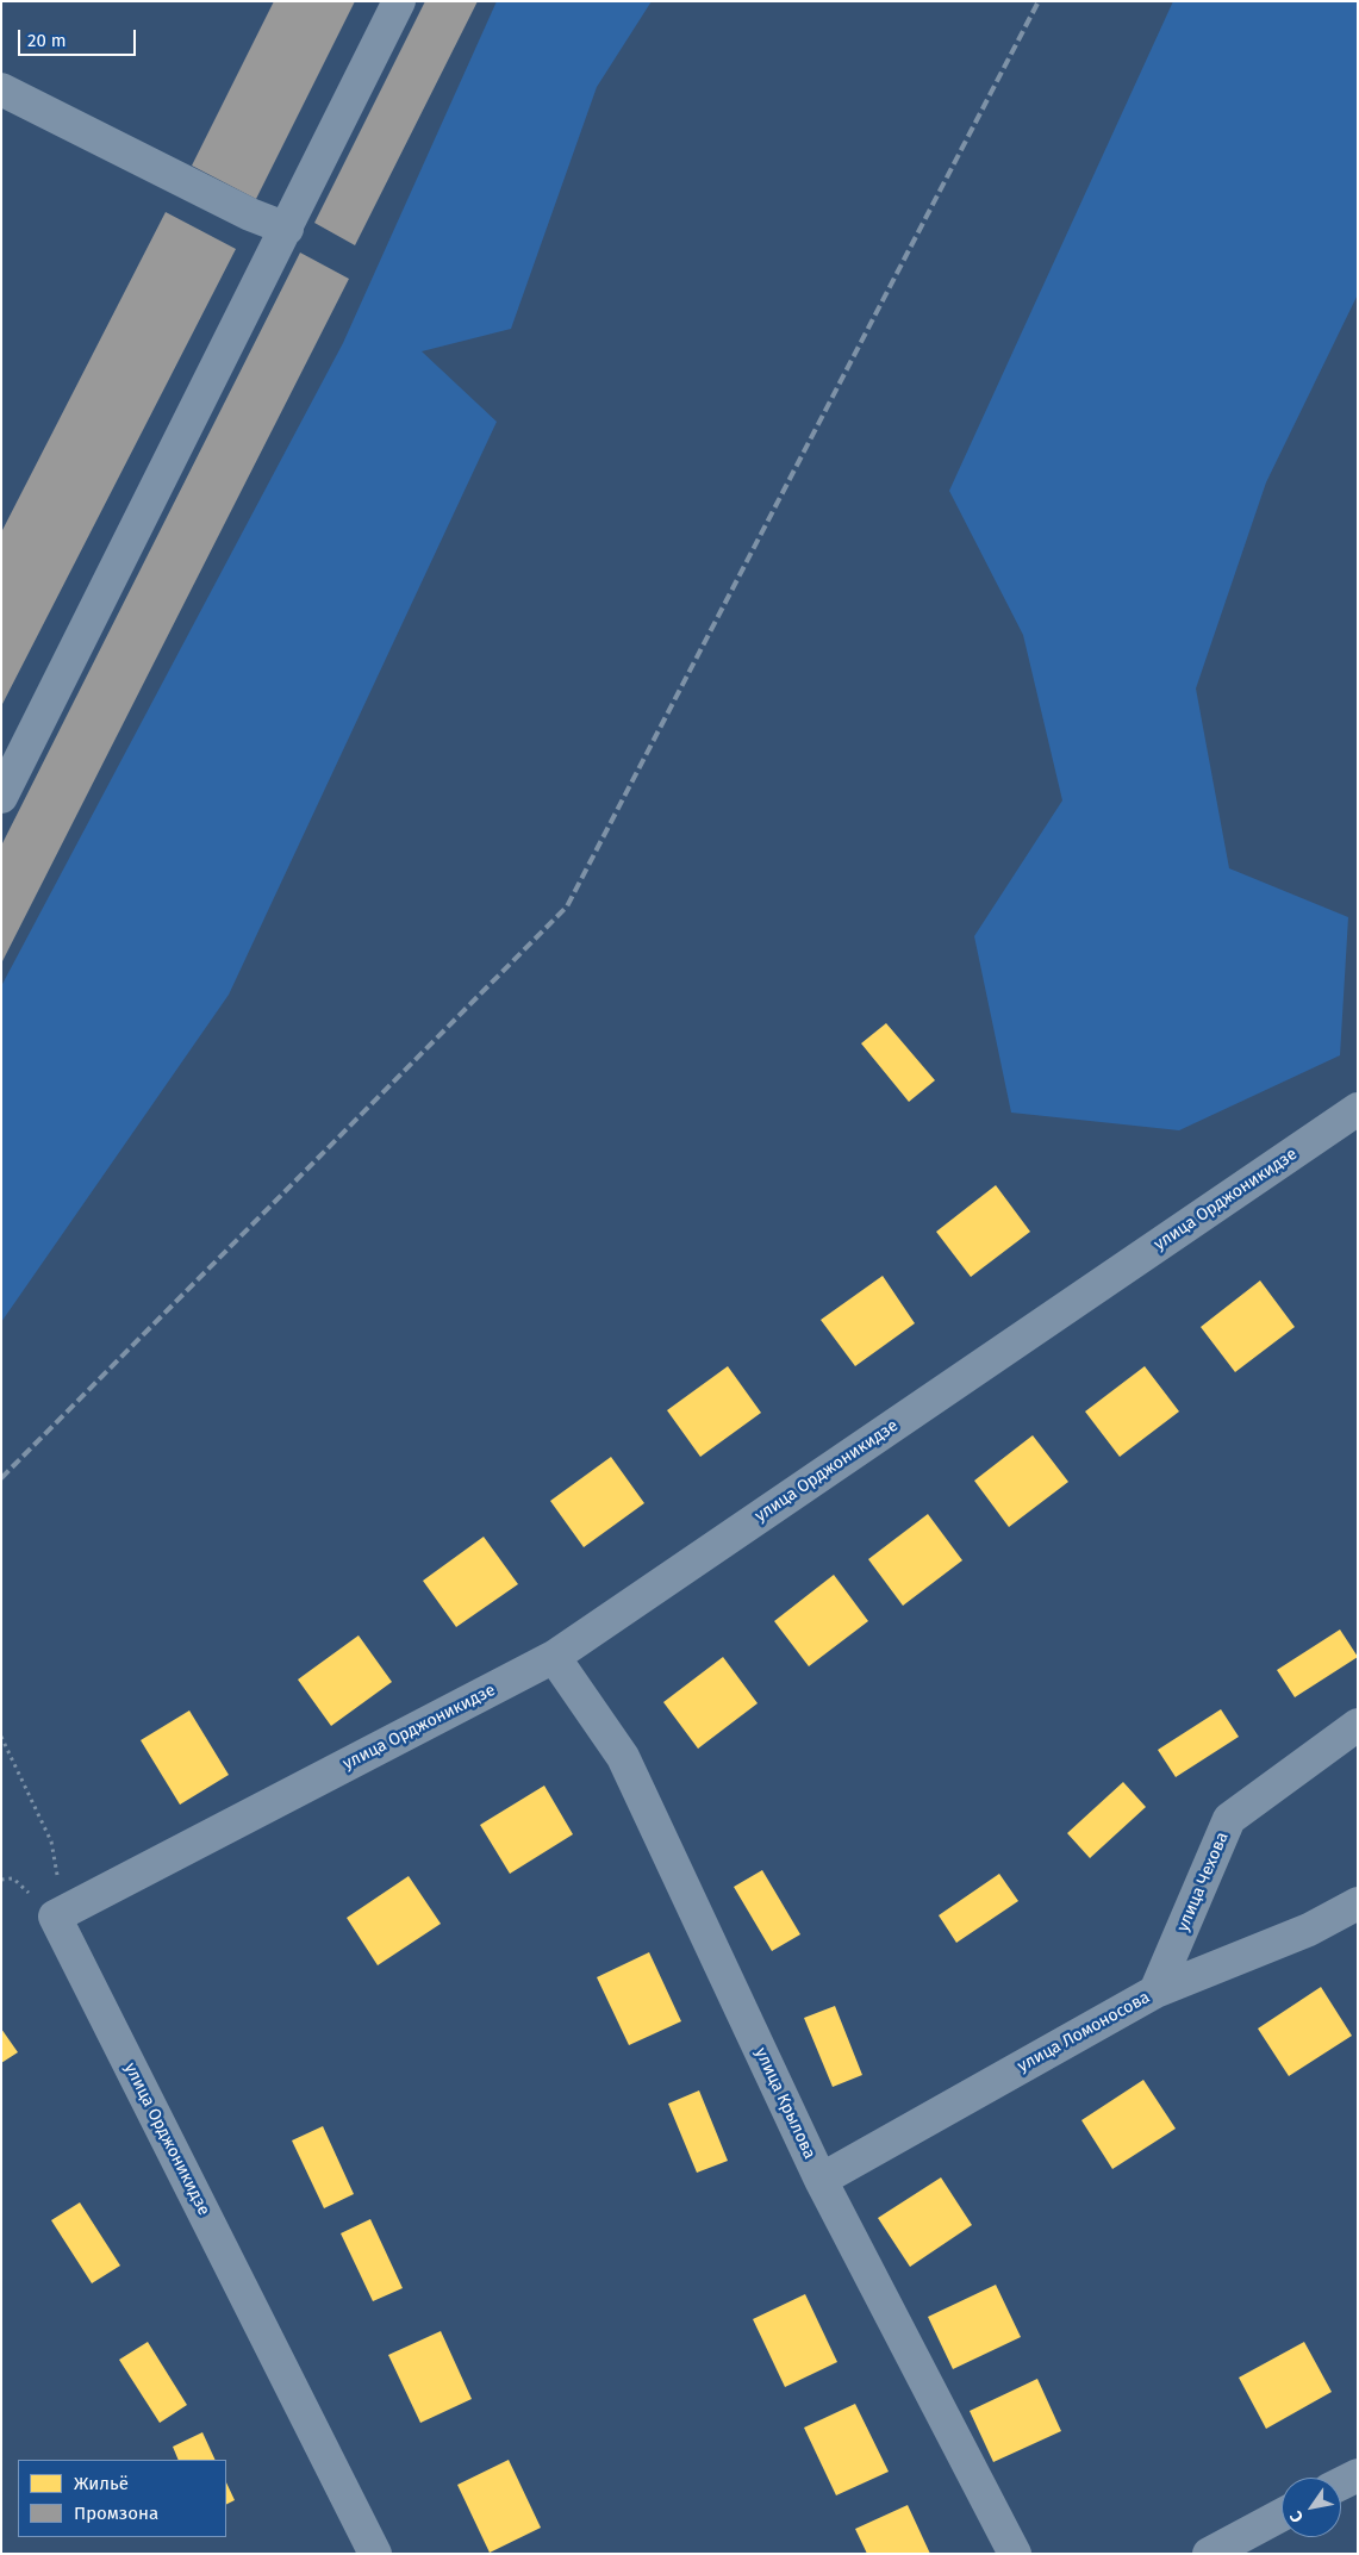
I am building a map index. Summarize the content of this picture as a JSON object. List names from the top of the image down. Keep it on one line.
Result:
{"streets":{"street":["улица Орджоникидзе","улица Чехова","улица Ломоносова","улица Крылова"]},"crossings":[["улица Орджоникидзе","улица Крылова"],["улица Чехова","улица Ломоносова"],["улица Ломоносова","улица Крылова"]],"legend":["Жильё","Промзона"],"scale_bar":"20 m","north":"bottom left"}
